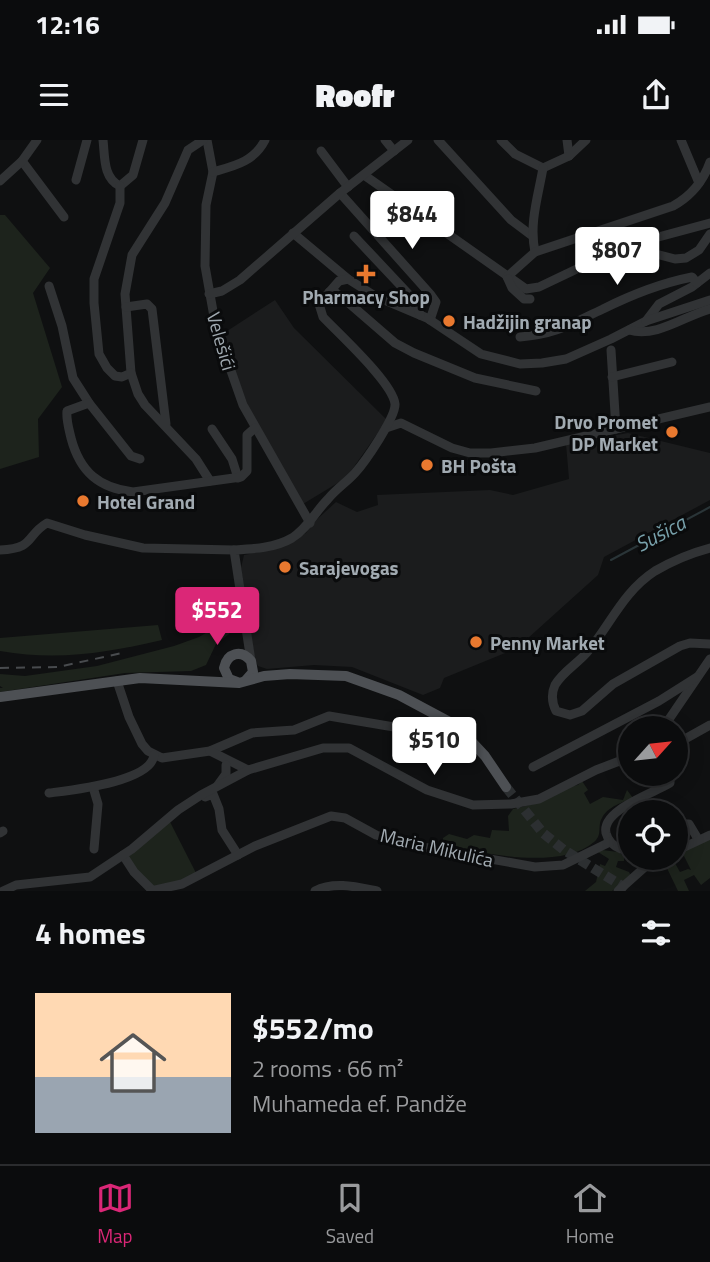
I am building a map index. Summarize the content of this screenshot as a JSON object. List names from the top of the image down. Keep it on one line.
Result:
{"streets":{"street":["Velešići","Maria Mikulića"]},"water":["Sušica"],"places":{"health":["Pharmacy Shop"],"other":["Hadžijin granap","Drvo Promet DP Market","BH Pošta","Hotel Grand","Sarajevogas","Penny Market"]},"north":"top right","page":{"status":"12:16","header":"Roofr","price":["$844","$807","$552","$510"],"heading":"4 homes","list":[{"name":"$552/mo","note":"2 rooms · 66 m² · Muhameda ef. Pandže"}],"tabs":["Map","Saved","Home"]}}
